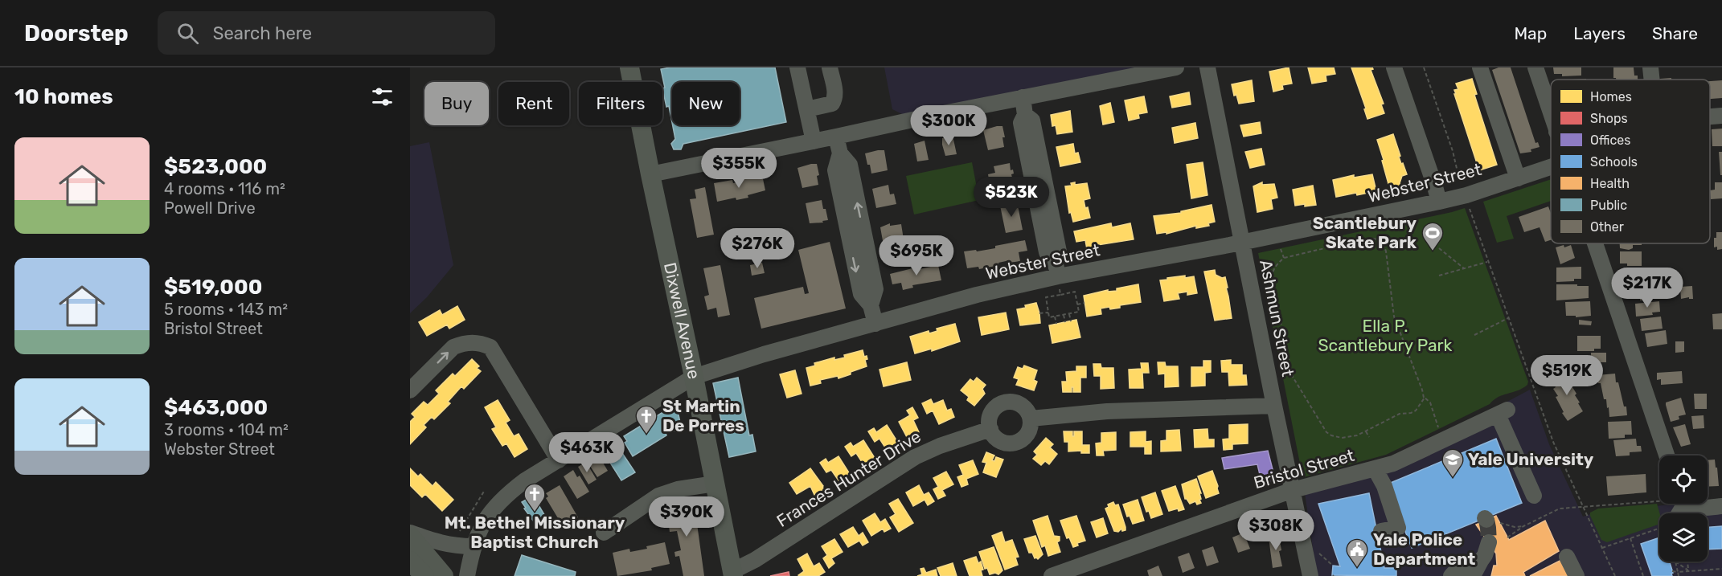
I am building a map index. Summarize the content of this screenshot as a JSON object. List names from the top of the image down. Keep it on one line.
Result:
{"streets":{"main road":["Dixwell Avenue"],"street":["Webster Street","Ashmun Street","Bristol Street","Frances Hunter Drive"]},"crossings":[["Webster Street","Ashmun Street"],["Webster Street","Dixwell Avenue"],["Ashmun Street","Bristol Street"],["Dixwell Avenue","Frances Hunter Drive"]],"parks":["Ella P. Scantlebury Park"],"places":{"sports":["Scantlebury Skate Park"],"church":["St Martin De Porres","Mt. Bethel Missionary Baptist Church"],"school or university":["Yale University"],"public building":["Yale Police Department"]},"legend":["Homes","Shops","Offices","Schools","Health","Public","Other"],"page":{"header":"Doorstep","search":"Search here","nav":["Map","Layers","Share"],"heading":"10 homes","chip":["Buy","Rent","Filters","New"],"price":["$300K","$355K","$523K","$276K","$695K","$217K","$519K","$463K","$390K","$308K"],"list":[{"name":"$523,000","note":"4 rooms · 116 m² · Powell Drive"},{"name":"$519,000","note":"5 rooms · 143 m² · Bristol Street"},{"name":"$463,000","note":"3 rooms · 104 m² · Webster Street"}]}}
